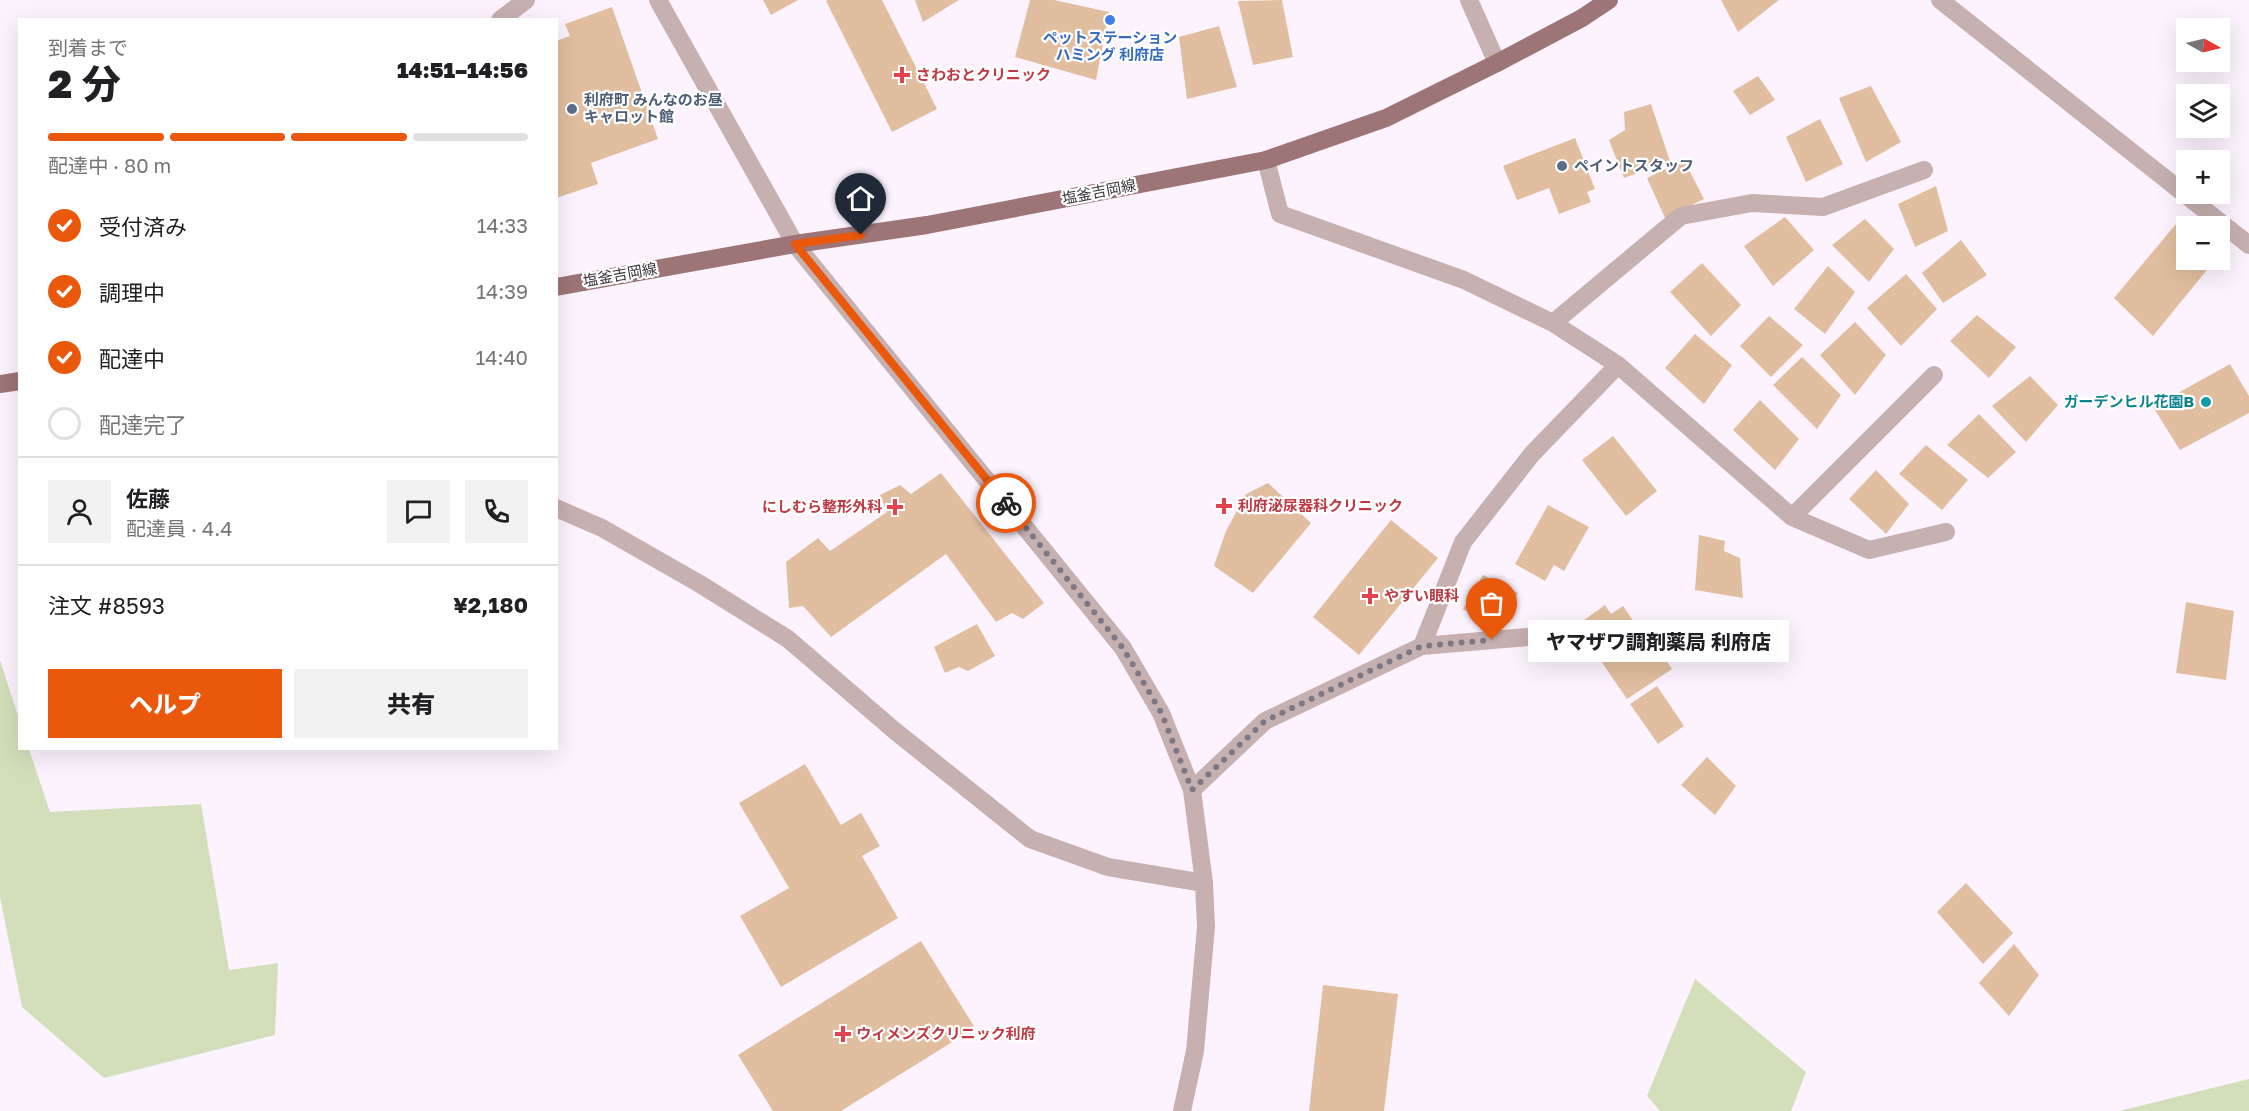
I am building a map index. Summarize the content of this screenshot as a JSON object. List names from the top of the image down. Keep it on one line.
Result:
{"streets":{"main road":["塩釜吉岡線"]},"places":{"other":["ペットステーション ハミング 利府店","利府町 みんなのお昼 キャロット館","ペイントスタッフ","ガーデンヒル花園B","ヤマザワ調剤薬局 利府店"],"health":["さわおとクリニック","利府泌尿器科クリニック","にしむら整形外科","やすい眼科","ウィメンズクリニック利府"]},"north":"right","page":{"map_buttons":["+","−"],"heading":["2 分","到着まで","14:51–14:56"],"panel":["佐藤","配達員 · 4.4","注文 #8593","¥2,180"],"bar":"配達中 · 80 m","list":[["受付済み","14:33"],["調理中","14:39"],["配達中","14:40"],"配達完了"],"bubble":"ヤマザワ調剤薬局 利府店","buttons":["ヘルプ","共有"]}}
